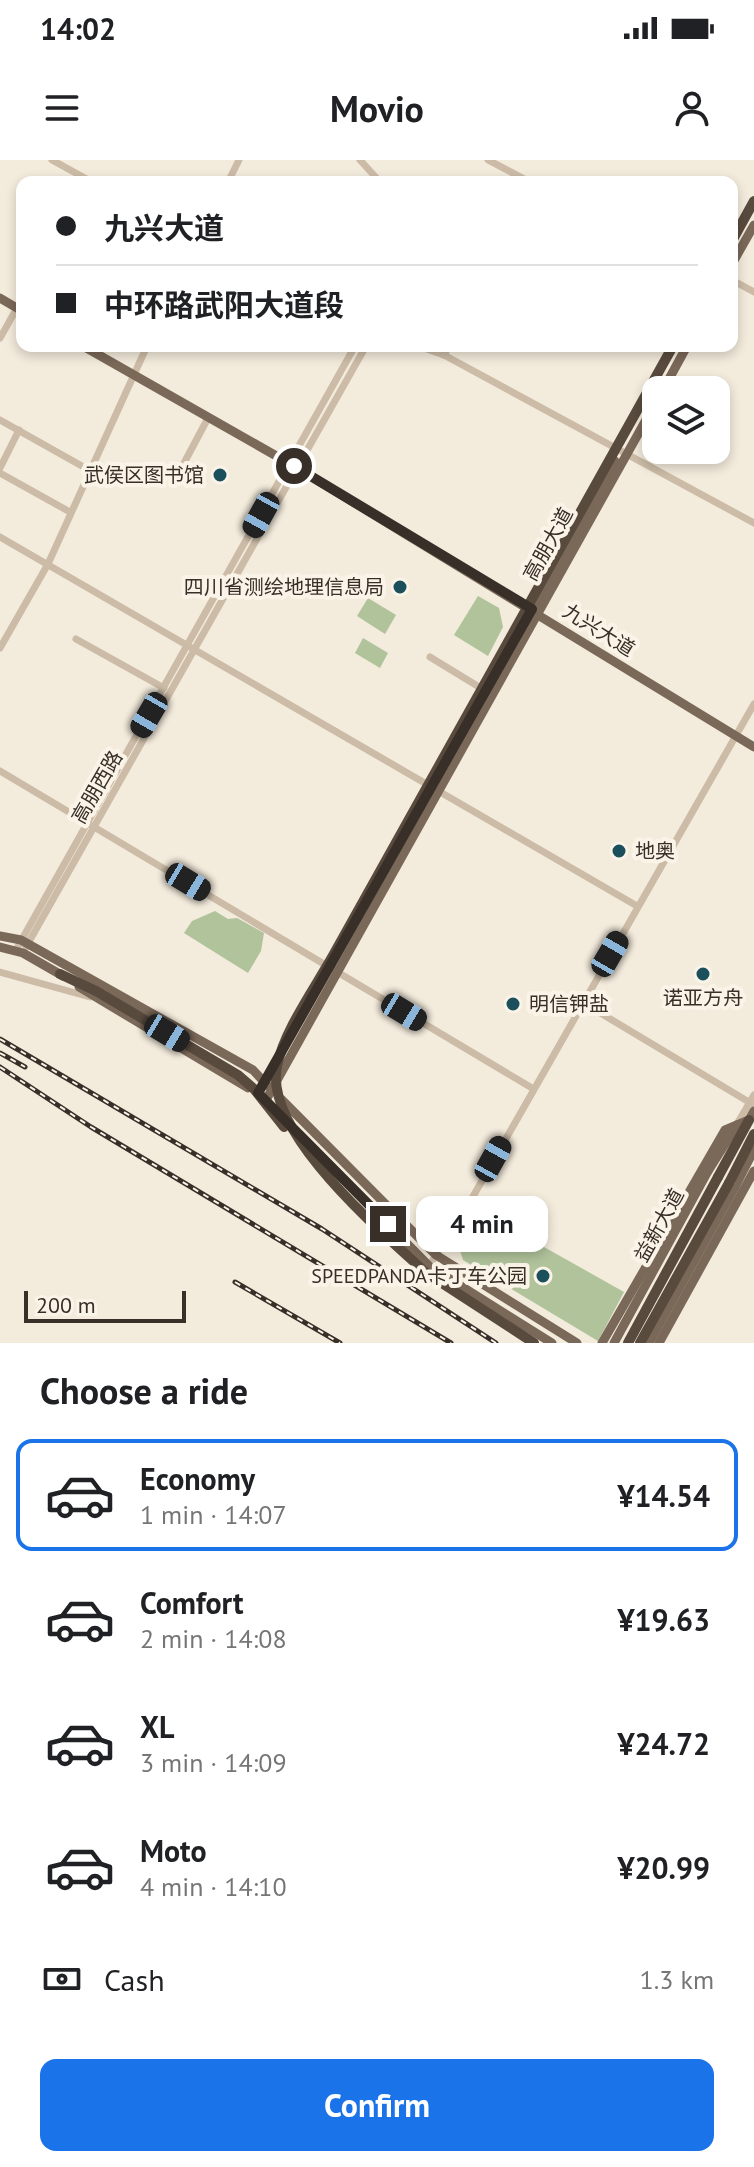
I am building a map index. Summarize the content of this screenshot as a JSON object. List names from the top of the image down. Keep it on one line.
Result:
{"streets":{"main road":["高朋大道","九兴大道","益新大道"],"street":["高朋西路"]},"crossings":[["高朋大道","九兴大道"],["九兴大道","高朋西路"]],"places":["武侯区图书馆","四川省测绘地理信息局","地奥","诺亚方舟","明信钾盐","SPEEDPANDA卡丁车公园"],"scale_bar":"200 m","page":{"status":"14:02","header":"Movio","banner":["九兴大道","中环路武阳大道段"],"bubble":"4 min","scale":"200 m","heading":"Choose a ride","list":[{"name":"Economy","note":"1 min · 14:07","value":"¥14.54"},{"name":"Comfort","note":"2 min · 14:08","value":"¥19.63"},{"name":"XL","note":"3 min · 14:09","value":"¥24.72"},{"name":"Moto","note":"4 min · 14:10","value":"¥20.99"}],"pay":["Cash","1.3 km"],"buttons":"Confirm"}}
